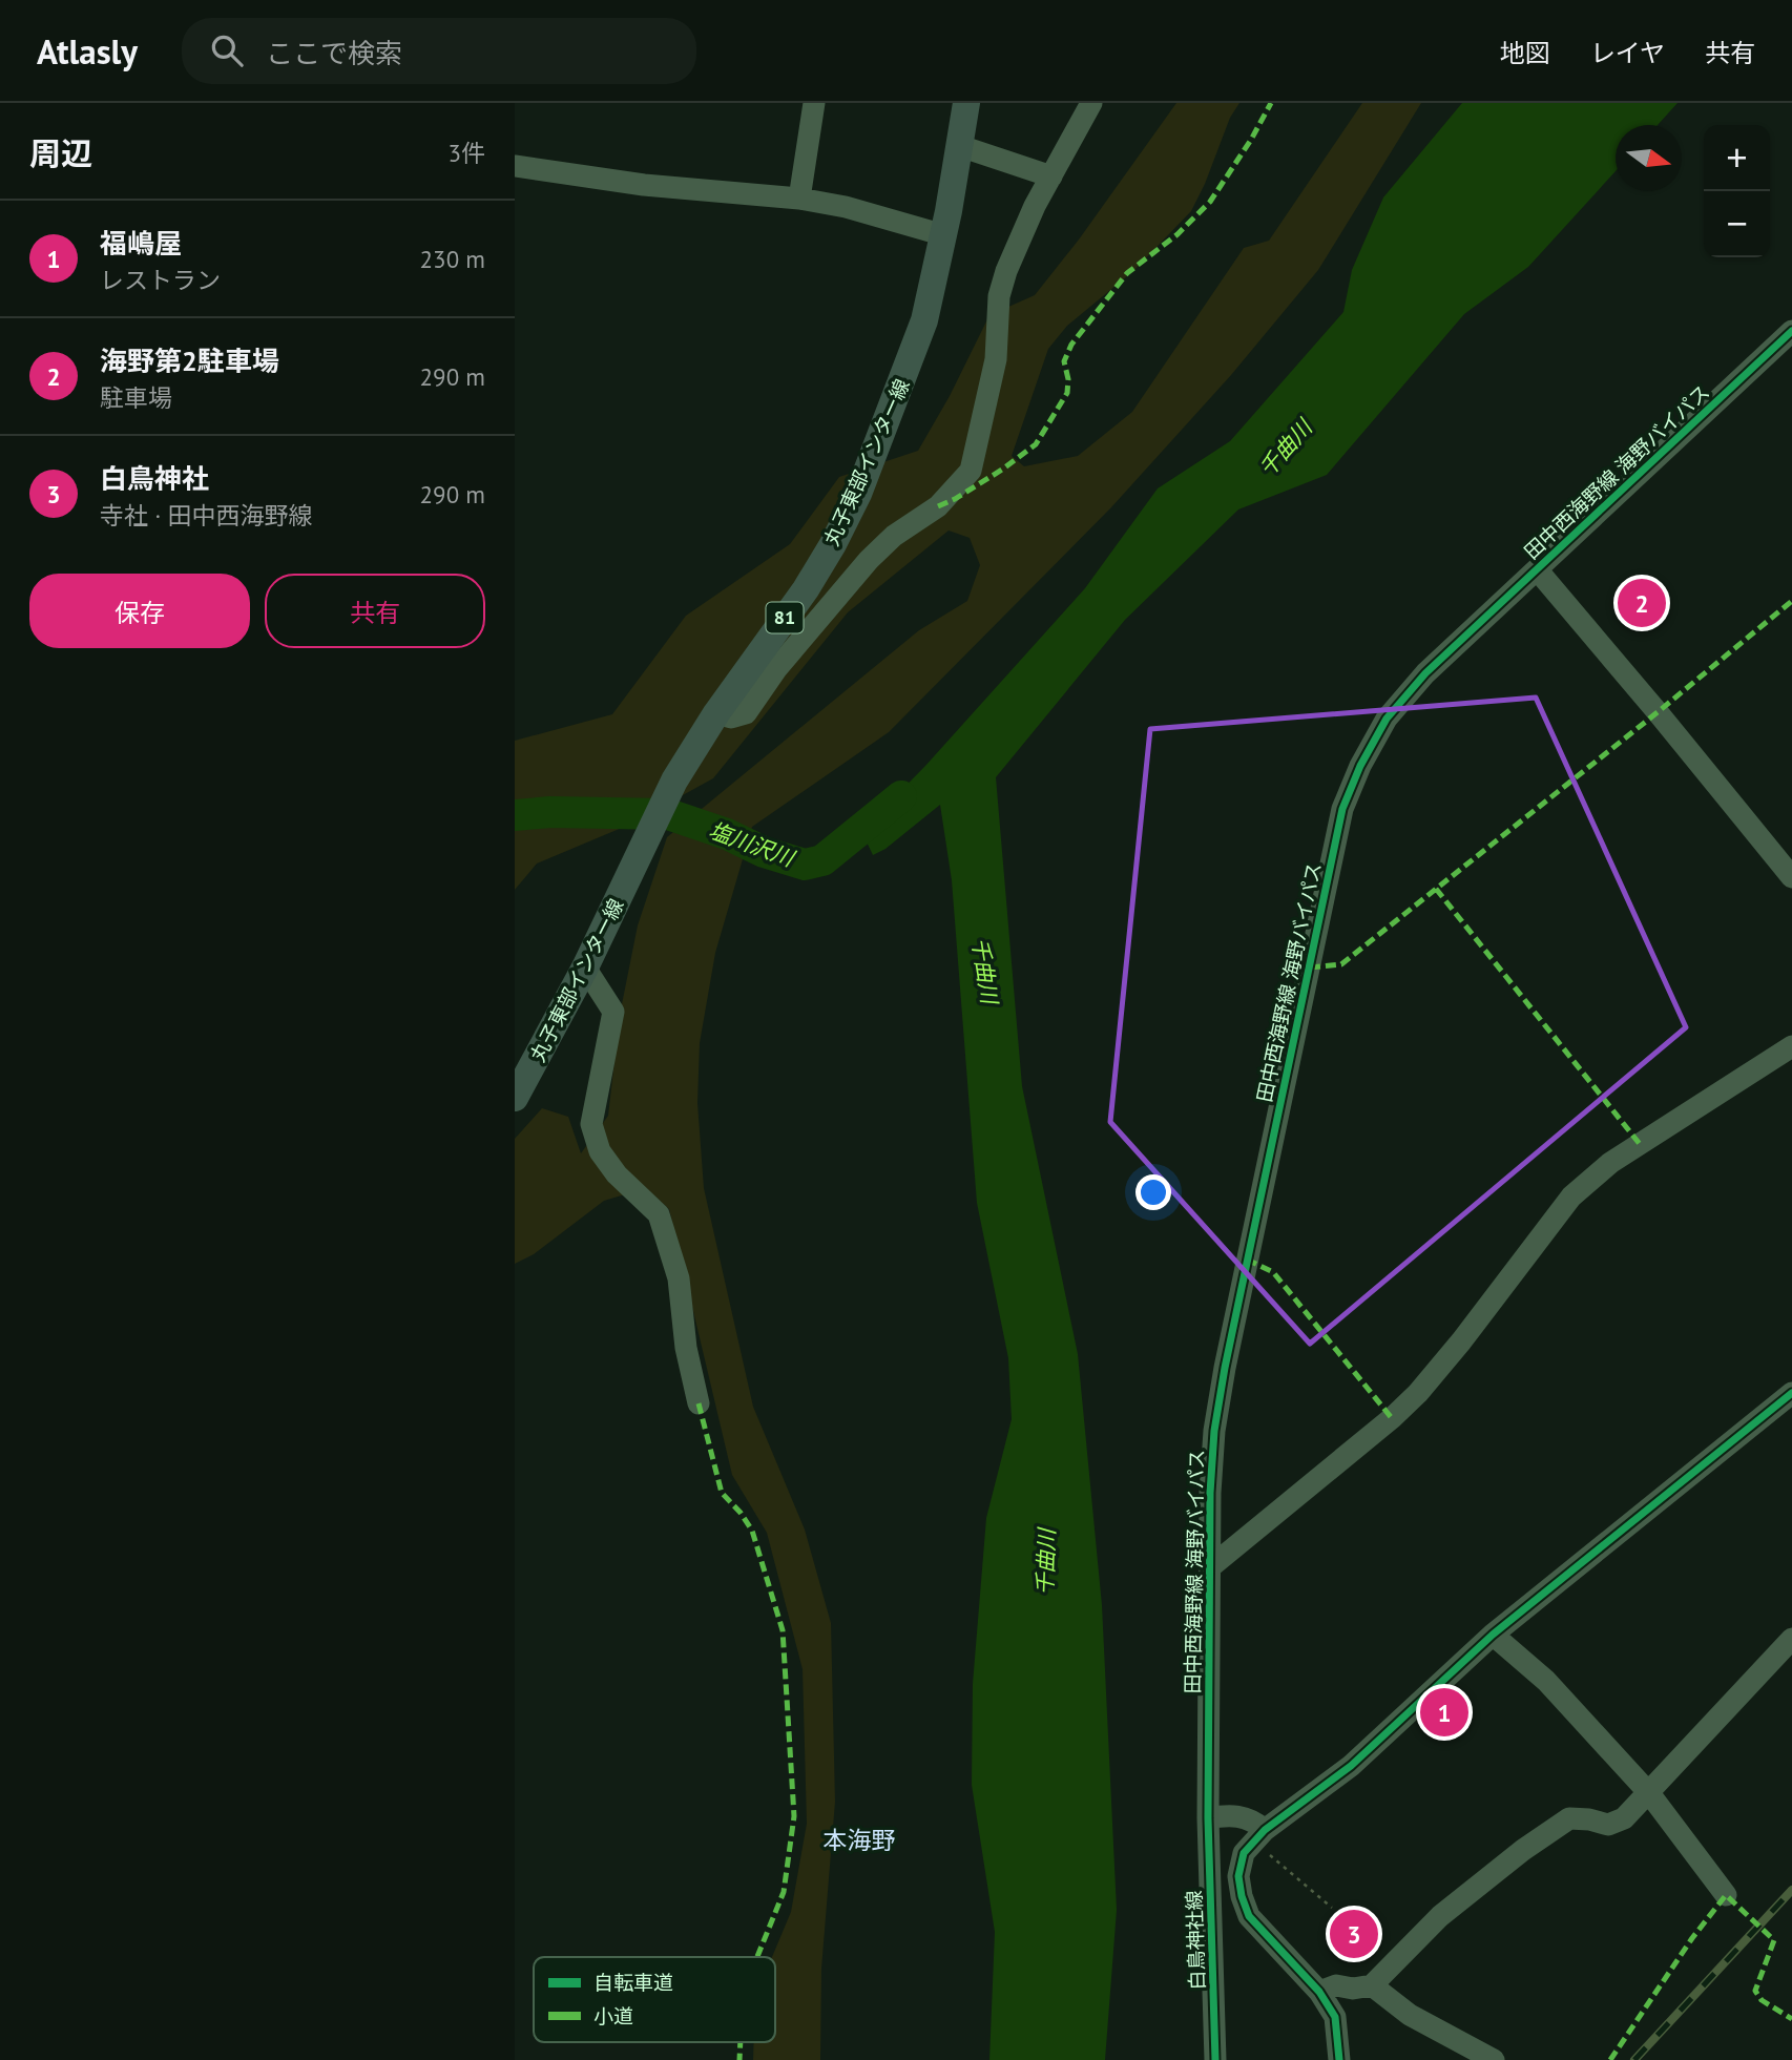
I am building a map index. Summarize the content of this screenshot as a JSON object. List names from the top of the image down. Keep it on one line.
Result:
{"streets":{"main road":["丸子東部インター線","81"],"street":["田中西海野線 海野バイパス","白鳥神社線"]},"crossings":[["田中西海野線 海野バイパス","白鳥神社線"]],"districts":["本海野"],"water":["千曲川","塩川沢川"],"legend":["自転車道","小道"],"north":"right","page":{"header":"Atlasly","search":"ここで検索","nav":["地図","レイヤ","共有"],"heading":["周辺","3件"],"map_buttons":["+","−"],"list":[{"mark":"1","name":"福嶋屋","note":"レストラン","value":"230 m"},{"mark":"2","name":"海野第2駐車場","note":"駐車場","value":"290 m"},{"mark":"3","name":"白鳥神社","note":"寺社 · 田中西海野線","value":"290 m"}],"buttons":["保存","共有"],"pins":["2","1","3"]}}
